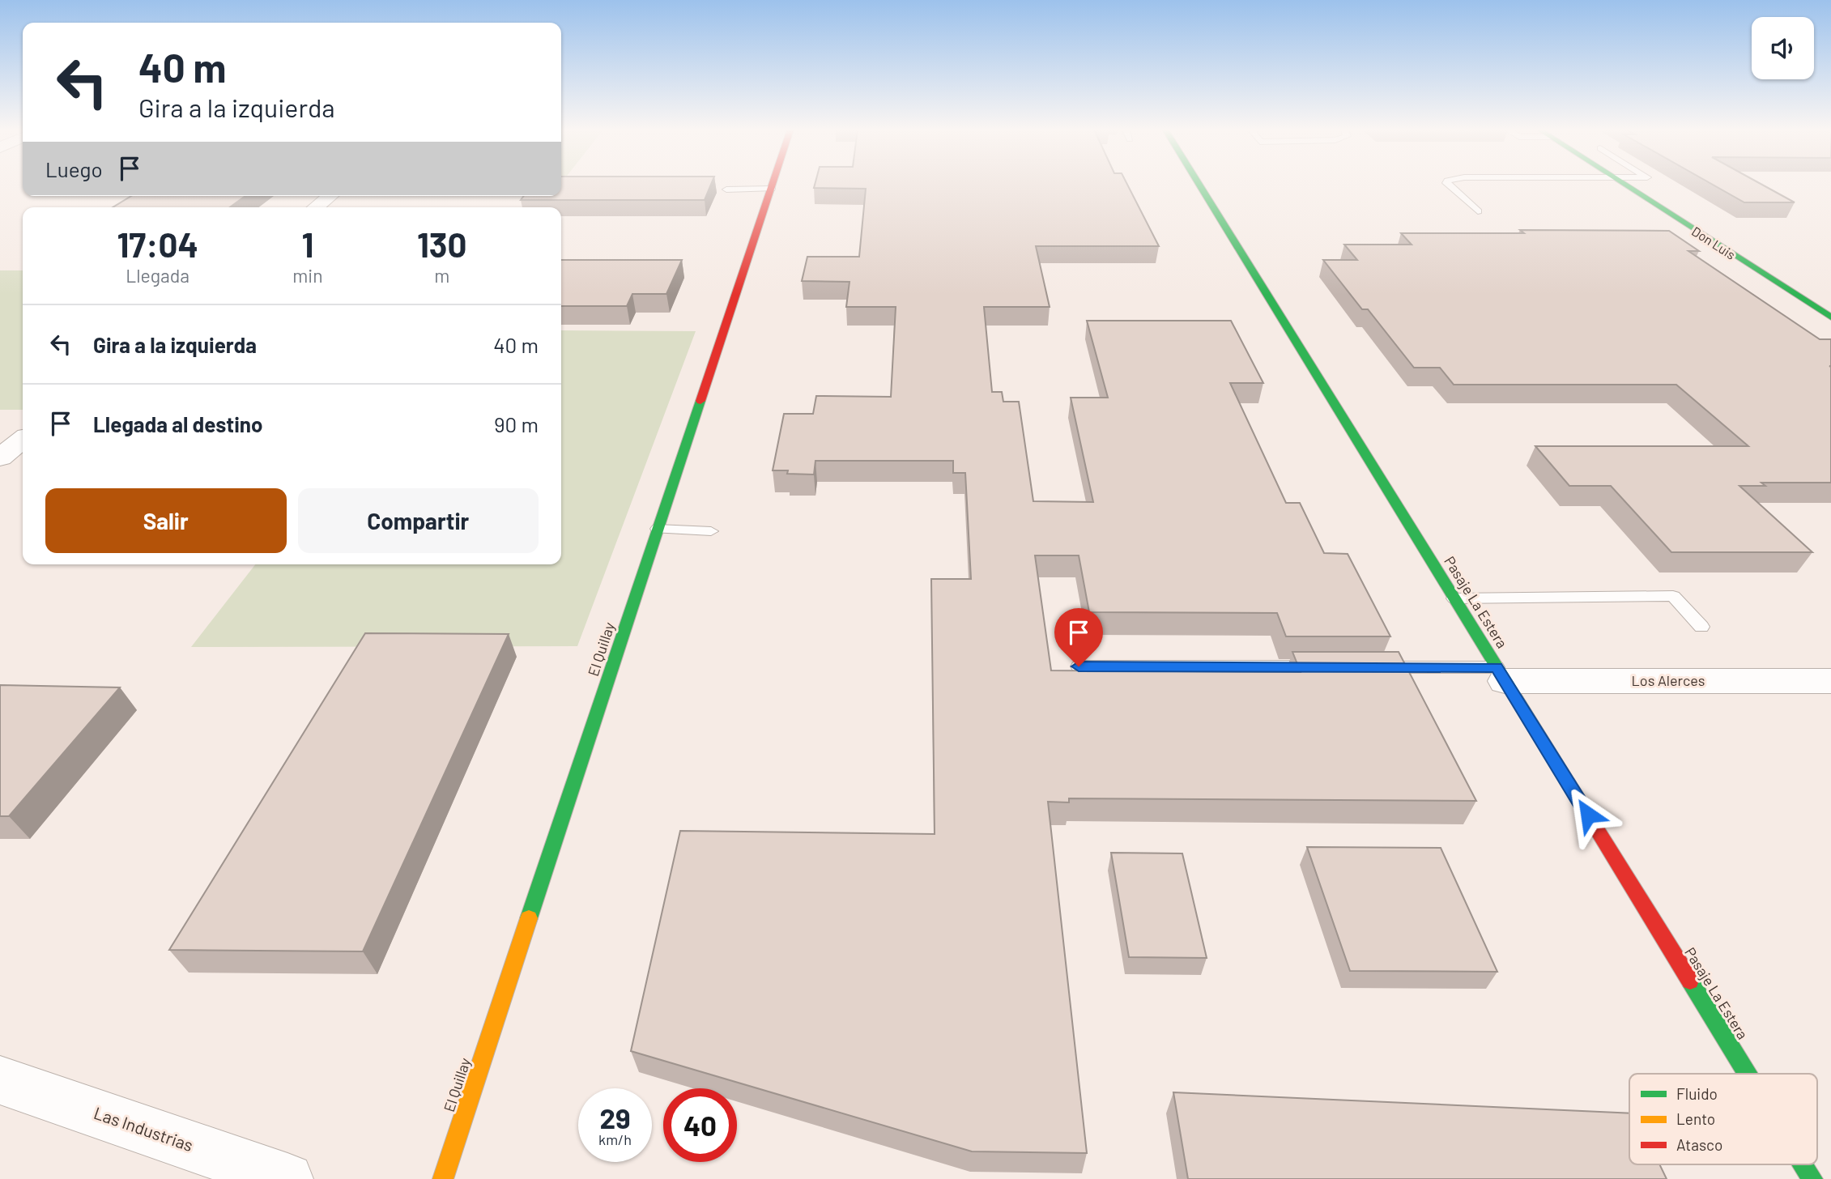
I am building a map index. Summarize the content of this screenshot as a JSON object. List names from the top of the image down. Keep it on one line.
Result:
{"streets":{"street":["Don Luis","Pasaje La Estera","El Quillay","Los Alerces","Las Industrias"]},"crossings":[["Pasaje La Estera","Los Alerces"]],"legend":["Fluido","Lento","Atasco"],"page":{"turn":["40 m","Gira a la izquierda"],"then":"Luego","eta":["17:04","Llegada","1","min","130","m"],"list":[{"name":"Gira a la izquierda","value":"40 m"},{"name":"Llegada al destino","value":"90 m"}],"buttons":["Salir","Compartir"],"speed":"29 km/h","limit":"40"}}
